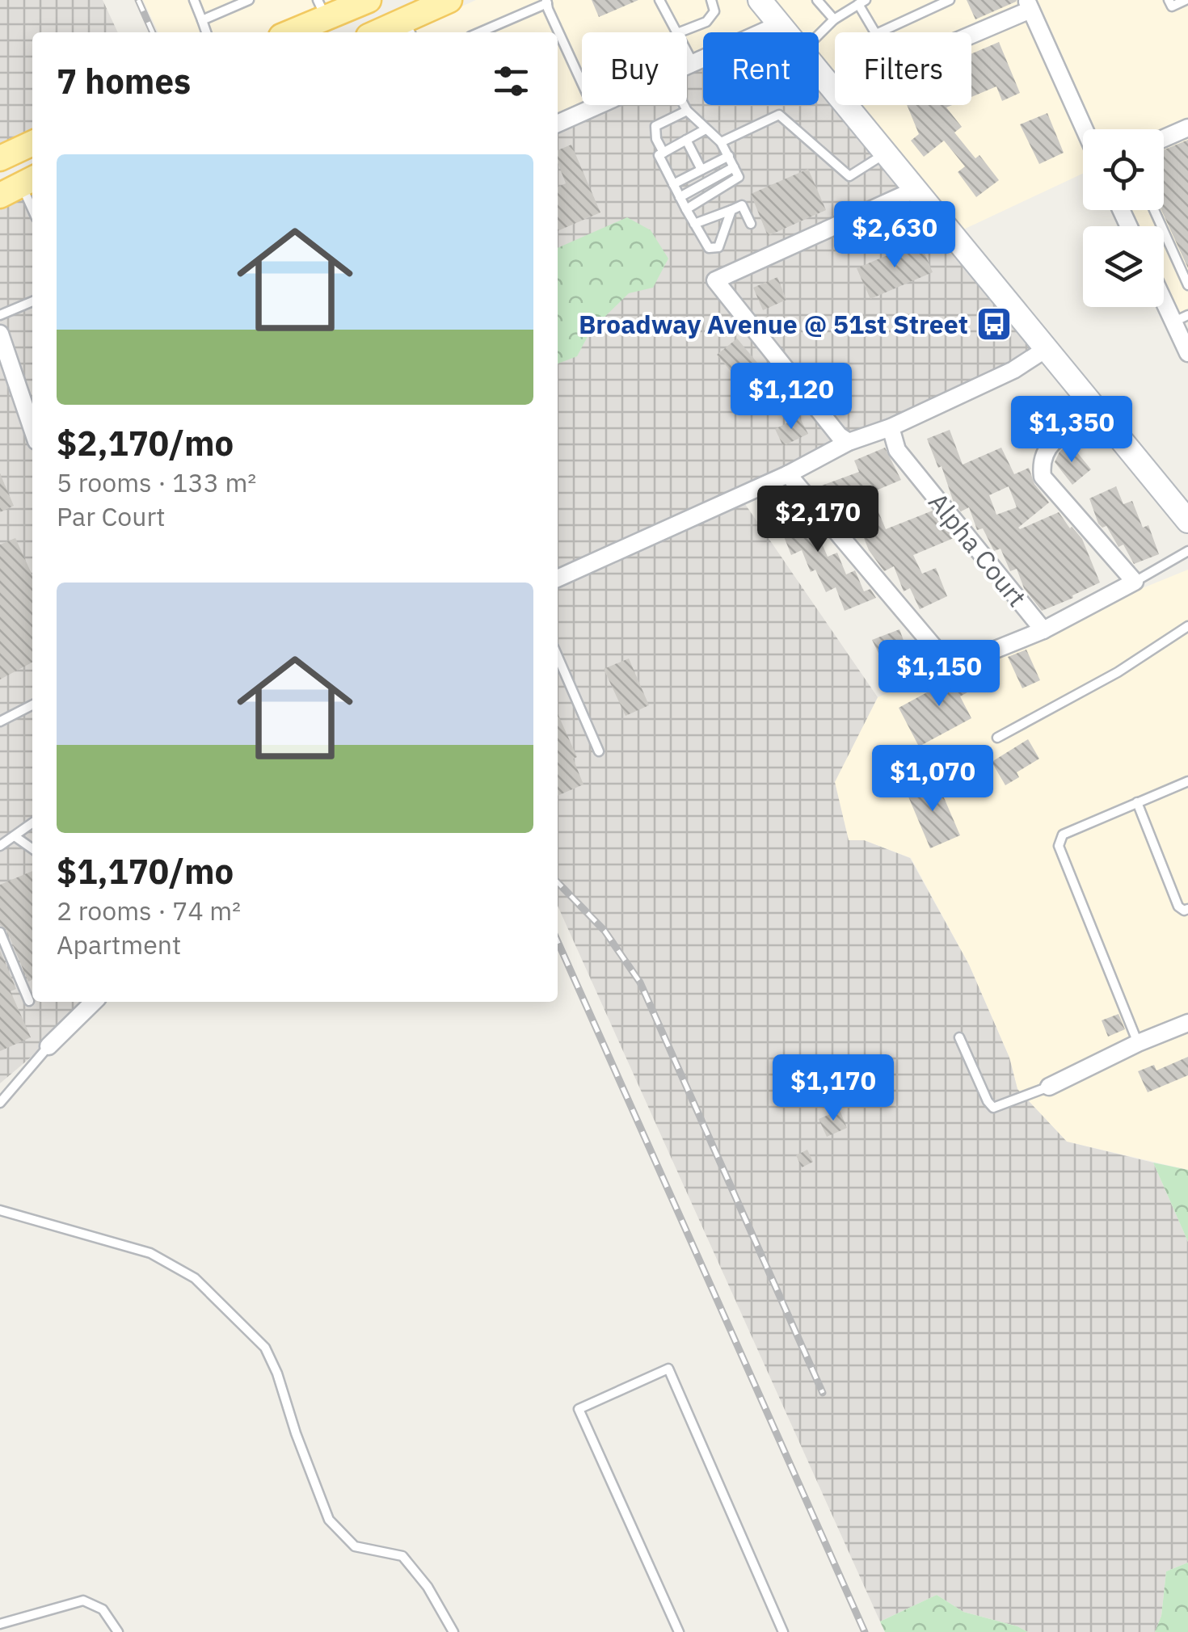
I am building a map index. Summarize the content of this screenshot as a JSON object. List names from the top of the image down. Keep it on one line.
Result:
{"streets":{"street":["Alpha Court"]},"places":{"bus stop":["Broadway Avenue @ 51st Street"]},"page":{"chip":["Buy","Rent","Filters"],"heading":"7 homes","list":[{"name":"$2,170/mo","note":"5 rooms · 133 m² · Par Court"},{"name":"$1,170/mo","note":"2 rooms · 74 m² · Apartment"}],"price":["$2,630","$1,120","$1,350","$2,170","$1,150","$1,070","$1,170"]}}
